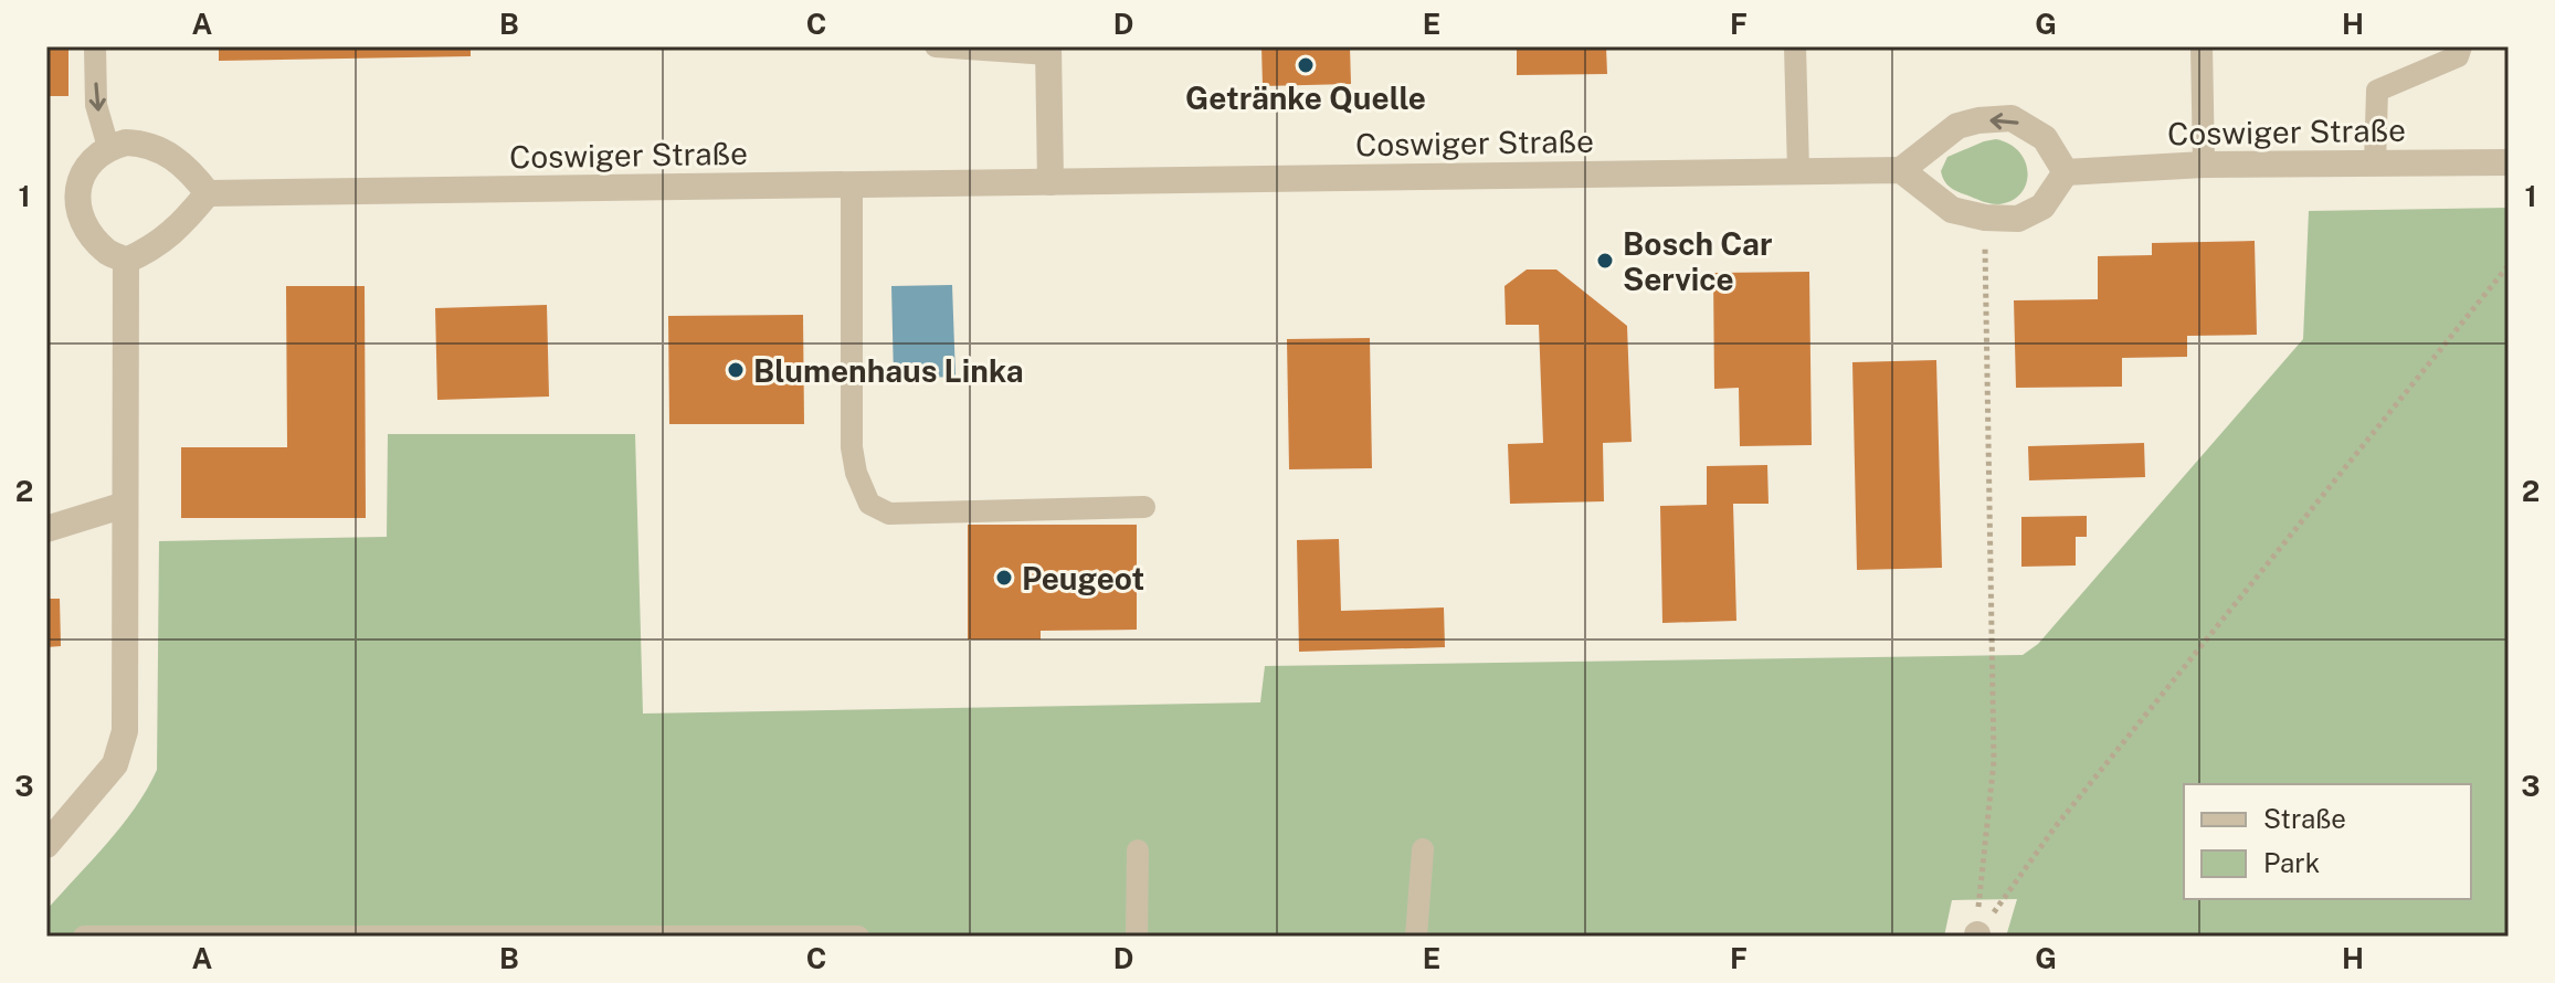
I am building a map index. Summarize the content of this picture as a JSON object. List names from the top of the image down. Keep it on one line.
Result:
{"streets":{"street":["Coswiger Straße"]},"places":["Getränke Quelle","Bosch Car Service","Blumenhaus Linka","Peugeot"],"legend":["Straße","Park"],"grid":{"columns":["A","B","C","D","E","F","G","H"],"rows":["1","2","3"]}}
